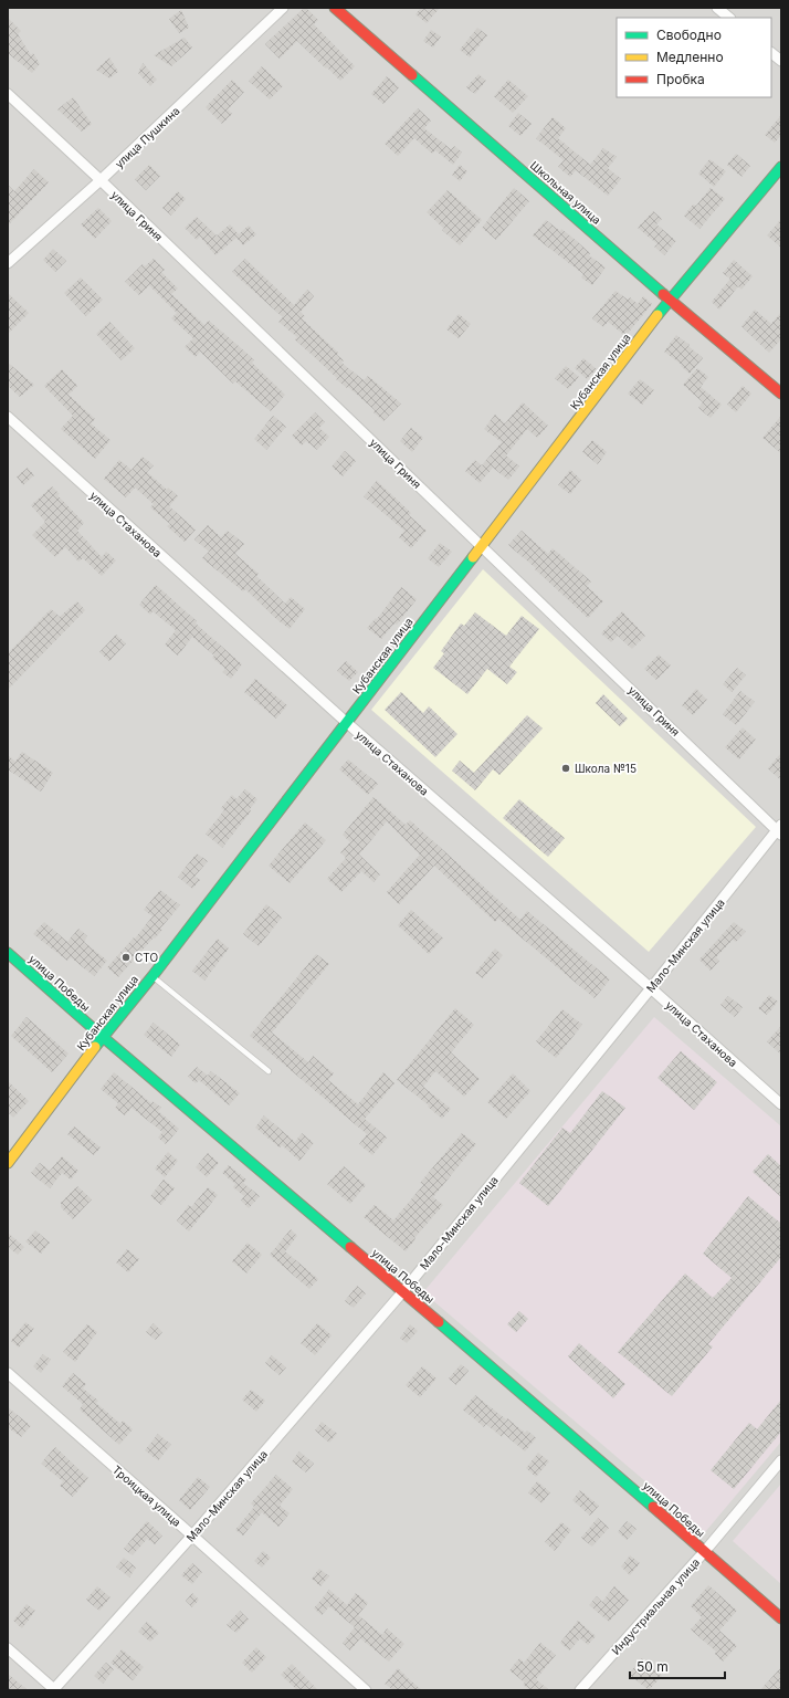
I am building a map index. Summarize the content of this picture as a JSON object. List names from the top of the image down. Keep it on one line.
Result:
{"streets":{"street":["улица Пушкина","Школьная улица","улица Гриня","Кубанская улица","улица Стаханова","Мало-Минская улица","улица Победы","Троицкая улица","Индустриальная улица"]},"crossings":[["улица Пушкина","улица Гриня"],["Школьная улица","Кубанская улица"],["улица Гриня","Кубанская улица"],["улица Гриня","Мало-Минская улица"],["Кубанская улица","улица Стаханова"],["Кубанская улица","улица Победы"],["улица Стаханова","Мало-Минская улица"],["Мало-Минская улица","улица Победы"],["Мало-Минская улица","Троицкая улица"],["улица Победы","Индустриальная улица"]],"places":["Школа №15","СТО"],"legend":["Свободно","Медленно","Пробка"],"scale_bar":"50 m"}
